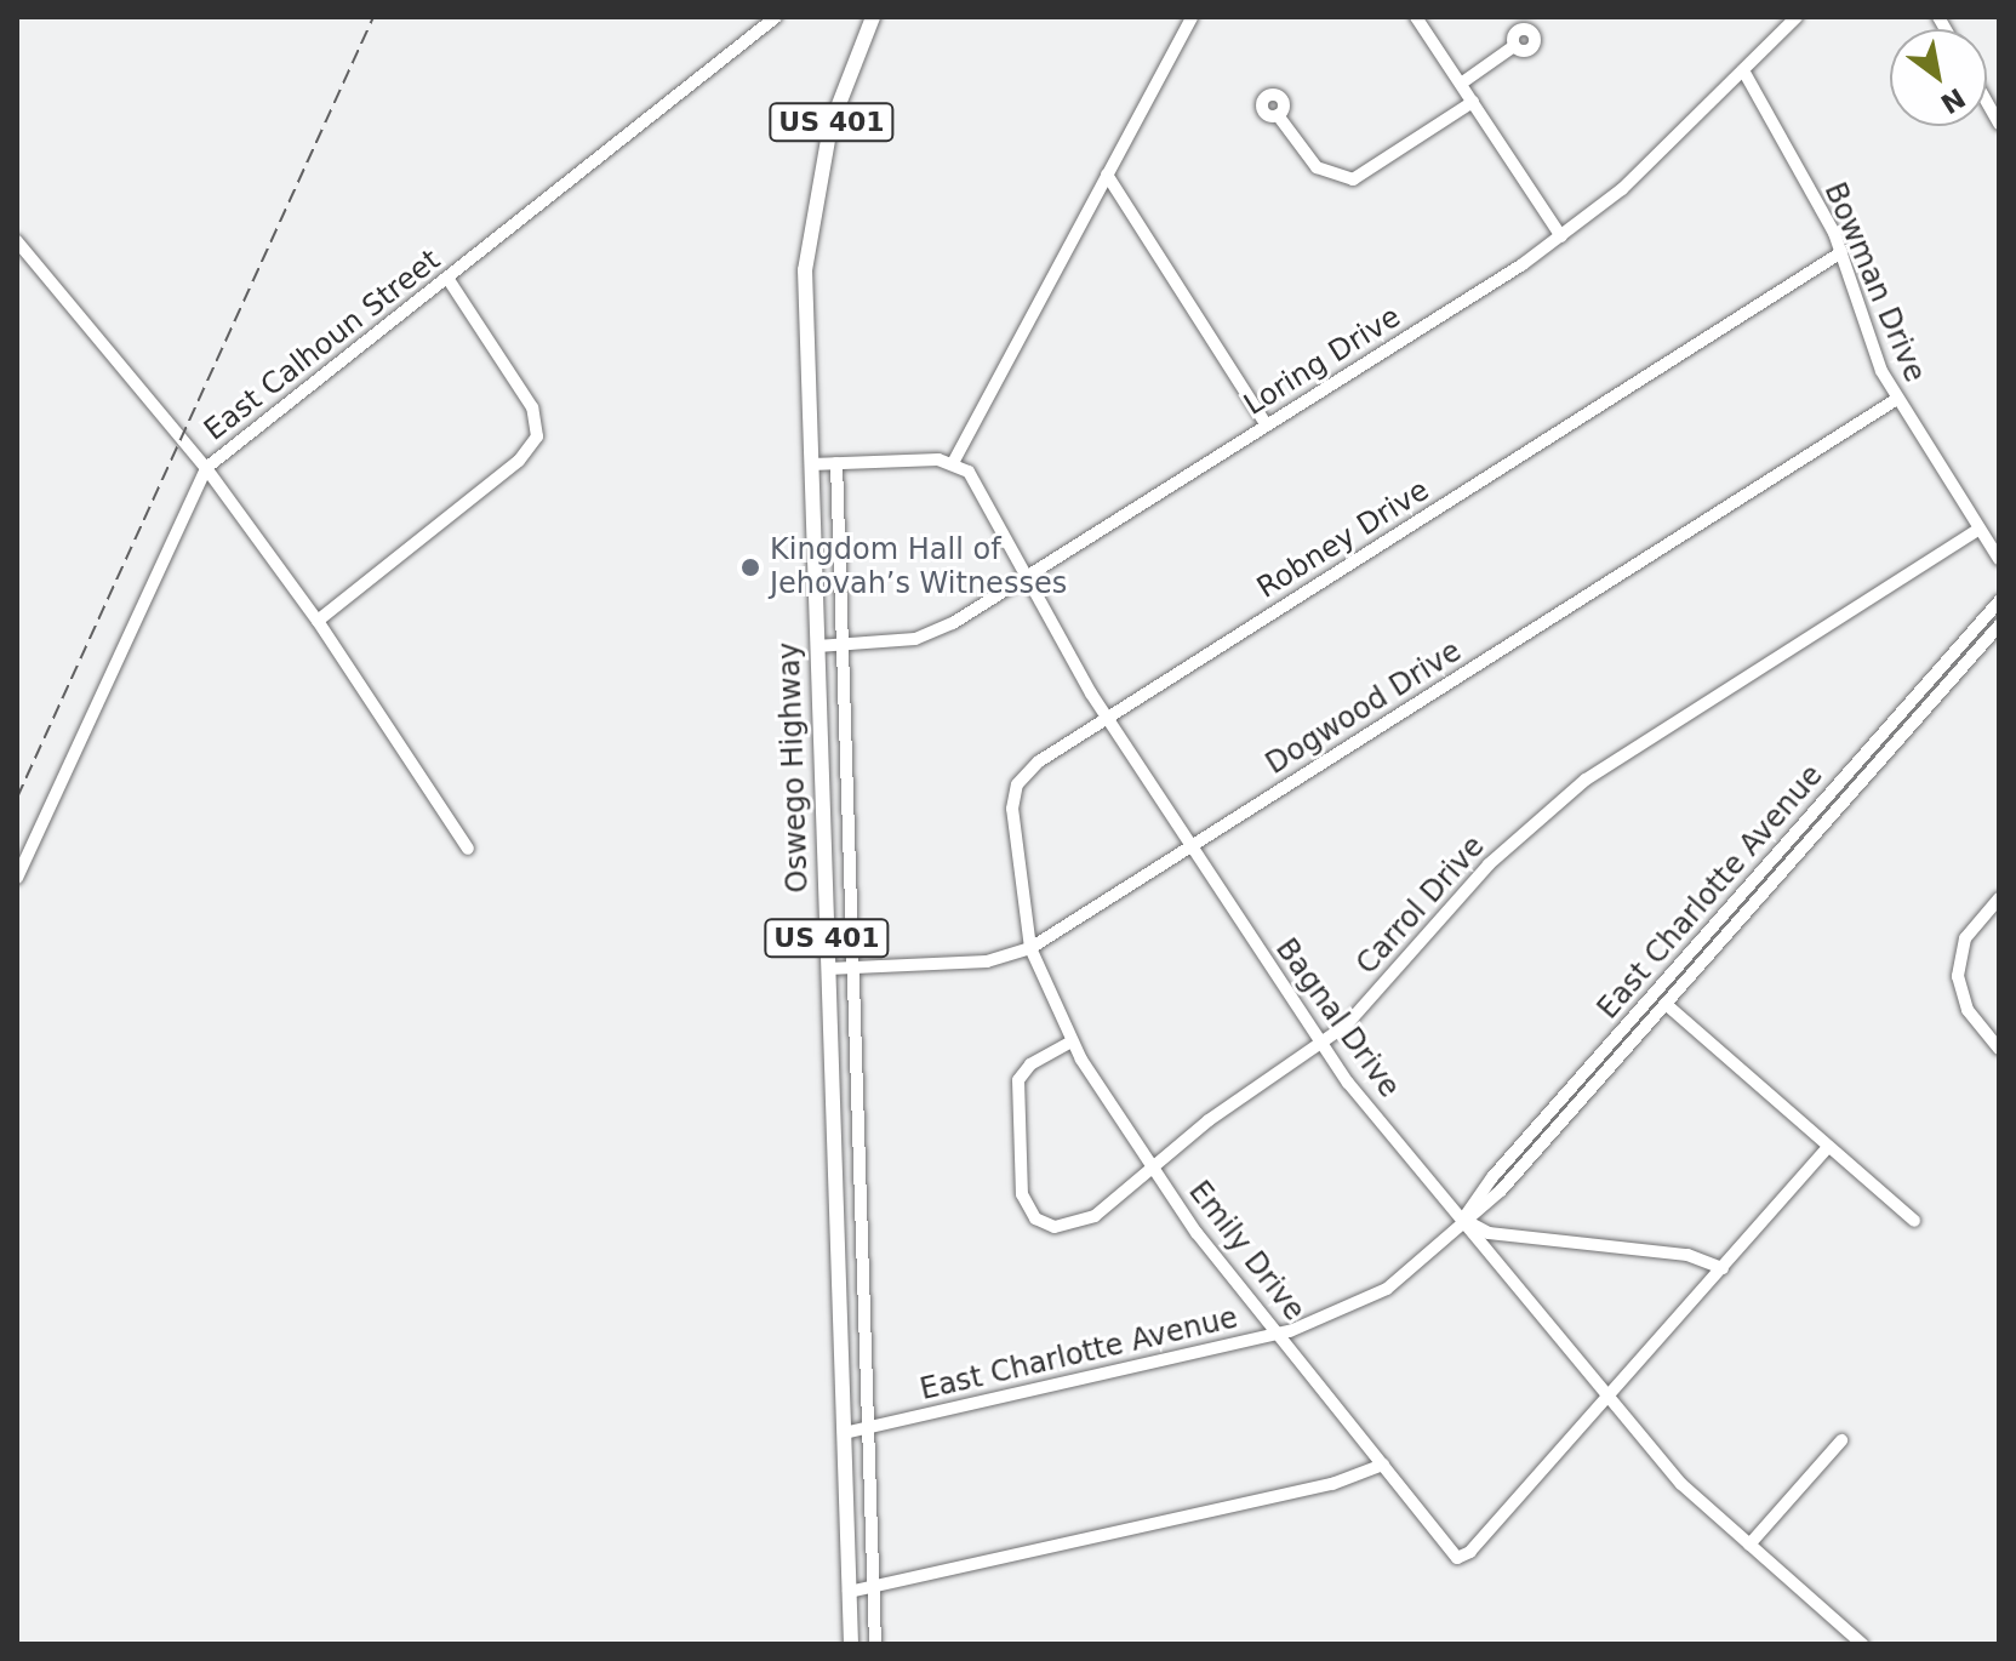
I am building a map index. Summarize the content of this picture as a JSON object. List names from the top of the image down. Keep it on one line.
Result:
{"streets":{"main road":["US 401","Oswego Highway"],"street":["Bowman Drive","East Calhoun Street","Loring Drive","Robney Drive","Dogwood Drive","East Charlotte Avenue","Carrol Drive","Bagnal Drive","Emily Drive"]},"crossings":[["Bowman Drive","Loring Drive"],["Bowman Drive","Robney Drive"],["Bowman Drive","Dogwood Drive"],["Bowman Drive","Carrol Drive"],["Loring Drive","Oswego Highway"],["Loring Drive","Bagnal Drive"],["Robney Drive","Dogwood Drive"],["Robney Drive","Bagnal Drive"],["Robney Drive","Emily Drive"],["Dogwood Drive","Oswego Highway"],["Dogwood Drive","Bagnal Drive"],["Dogwood Drive","Emily Drive"],["Oswego Highway","East Charlotte Avenue"],["East Charlotte Avenue","Bagnal Drive"],["East Charlotte Avenue","Emily Drive"],["Carrol Drive","Bagnal Drive"],["Carrol Drive","Emily Drive"],["Bagnal Drive","Emily Drive"]],"places":["Kingdom Hall of Jehovah’s Witnesses"],"north":"bottom right"}
